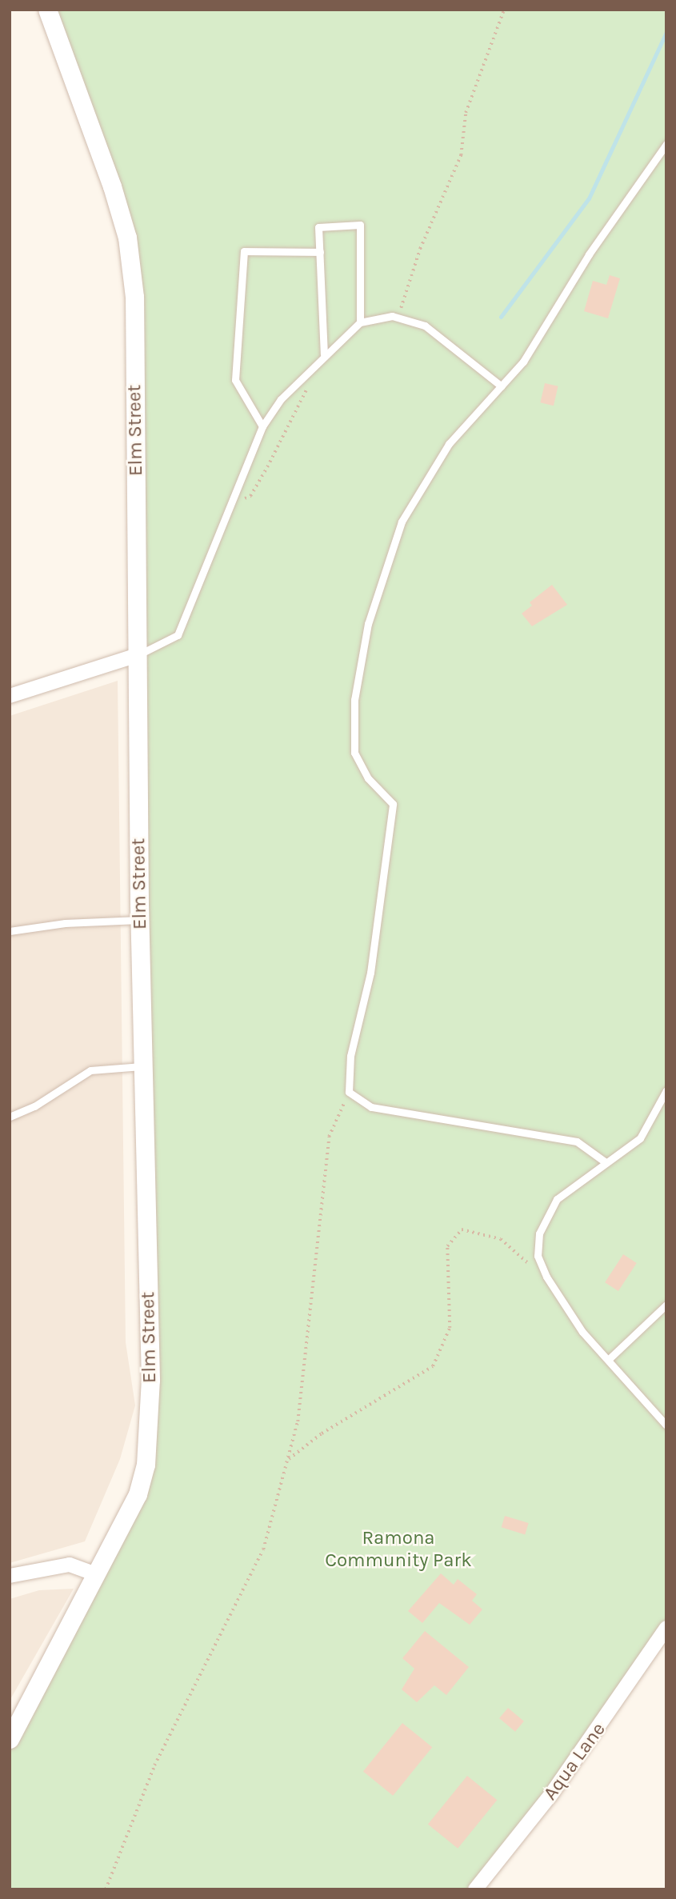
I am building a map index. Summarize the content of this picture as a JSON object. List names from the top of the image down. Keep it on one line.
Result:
{"streets":{"street":["Elm Street","Aqua Lane"]},"parks":["Ramona Community Park"]}
